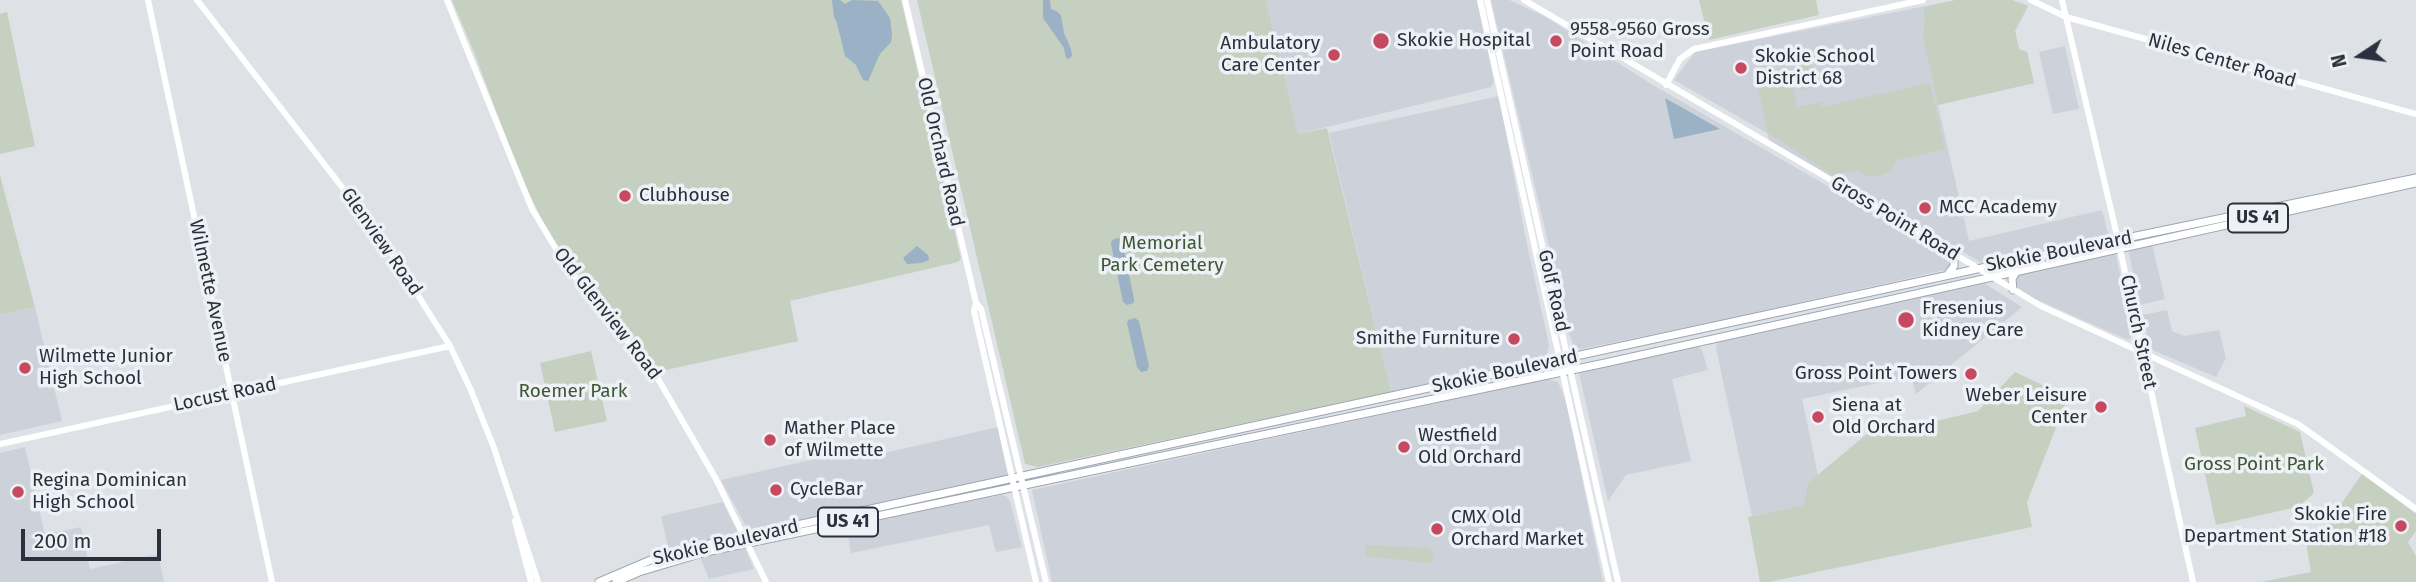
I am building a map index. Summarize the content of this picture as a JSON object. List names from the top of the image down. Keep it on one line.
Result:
{"streets":{"main road":["Niles Center Road","Old Orchard Road","US 41","Gross Point Road","Glenview Road","Skokie Boulevard","Wilmette Avenue","Golf Road","Old Glenview Road","Church Street","Locust Road"]},"crossings":[["Niles Center Road","Church Street"],["Old Orchard Road","Skokie Boulevard"],["Gross Point Road","Skokie Boulevard"],["Gross Point Road","Church Street"],["Glenview Road","Locust Road"],["Skokie Boulevard","Golf Road"],["Skokie Boulevard","Old Glenview Road"],["Skokie Boulevard","Church Street"],["Wilmette Avenue","Locust Road"]],"parks":["Memorial Park Cemetery","Roemer Park","Gross Point Park"],"places":["Skokie Hospital","9558-9560 Gross Point Road","Ambulatory Care Center","Skokie School District 68","Clubhouse","MCC Academy","Fresenius Kidney Care","Smithe Furniture","Wilmette Junior High School","Gross Point Towers","Weber Leisure Center","Siena at Old Orchard","Mather Place of Wilmette","Westfield Old Orchard","CycleBar","Regina Dominican High School","Skokie Fire Department Station #18","CMX Old Orchard Market"],"scale_bar":"200 m","north":"left"}
